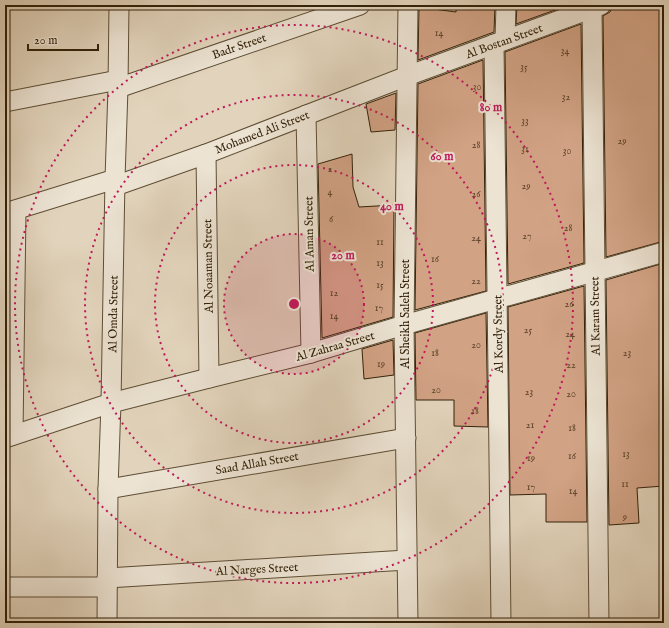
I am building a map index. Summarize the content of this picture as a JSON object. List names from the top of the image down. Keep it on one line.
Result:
{"streets":{"street":["Al Bostan Street","Badr Street","Mohamed Ali Street","Al Aman Street","Al Noaaman Street","Al Omda Street","Al Sheikh Saleh Street","Al Karam Street","Al Kordy Street","Al Zahraa Street","Saad Allah Street","Al Narges Street"]},"crossings":[["Al Bostan Street","Mohamed Ali Street"],["Al Bostan Street","Al Sheikh Saleh Street"],["Al Bostan Street","Al Karam Street"],["Al Bostan Street","Al Kordy Street"],["Badr Street","Al Omda Street"],["Mohamed Ali Street","Al Aman Street"],["Mohamed Ali Street","Al Noaaman Street"],["Mohamed Ali Street","Al Omda Street"],["Mohamed Ali Street","Al Sheikh Saleh Street"],["Al Aman Street","Al Zahraa Street"],["Al Noaaman Street","Al Zahraa Street"],["Al Omda Street","Al Zahraa Street"],["Al Omda Street","Saad Allah Street"],["Al Omda Street","Al Narges Street"],["Al Sheikh Saleh Street","Al Zahraa Street"],["Al Sheikh Saleh Street","Saad Allah Street"],["Al Sheikh Saleh Street","Al Narges Street"],["Al Karam Street","Al Zahraa Street"],["Al Kordy Street","Al Zahraa Street"]],"house_numbers":["14","34","35","30","32","33","29","28","31","30","2","29","4","26","6","28","27","24","11","16","13","22","15","12","26","17","14","25","24","20","18","23","19","22","20","23","20","18","21","18","13","16","19","11","17","14","9"],"scale_bar":"20 m","rings":["80 m","60 m","40 m","20 m"]}
